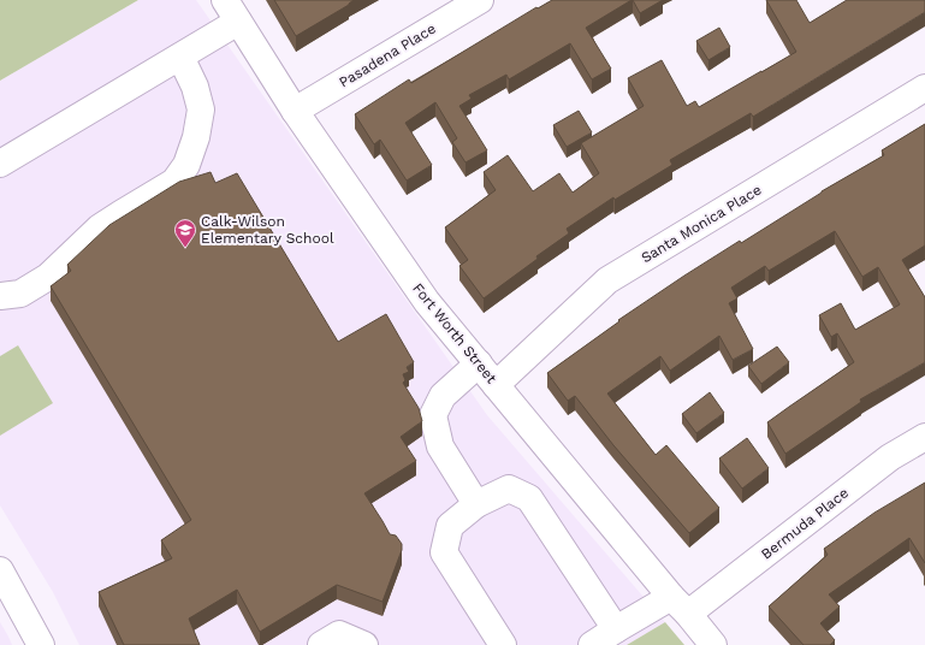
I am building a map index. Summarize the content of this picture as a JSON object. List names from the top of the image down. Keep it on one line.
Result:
{"streets":{"street":["Pasadena Place","Santa Monica Place","Fort Worth Street","Bermuda Place"]},"crossings":[["Pasadena Place","Fort Worth Street"],["Santa Monica Place","Fort Worth Street"],["Fort Worth Street","Bermuda Place"]],"places":{"school or university":["Calk-Wilson Elementary School"]}}
